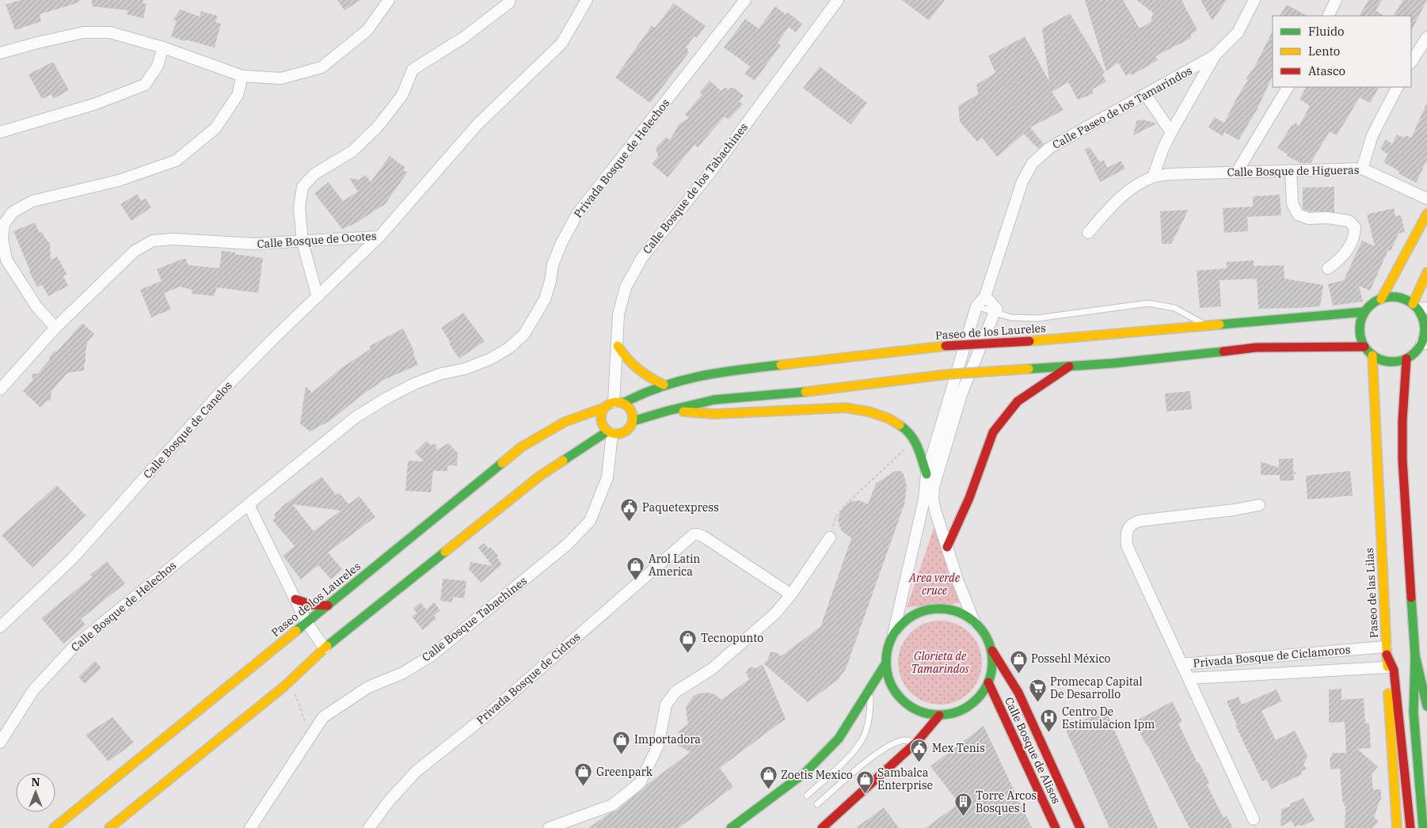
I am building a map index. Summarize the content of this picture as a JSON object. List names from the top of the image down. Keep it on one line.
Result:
{"streets":{"main road":["Paseo de los Laureles","Paseo de las Lilas","Calle Bosque de Alisos"],"street":["Calle Paseo de los Tamarindos","Privada Bosque de Helechos","Calle Bosque de Higueras","Calle Bosque de los Tabachines","Calle Bosque de Ocotes","Calle Bosque de Canelos","Calle Bosque de Helechos","Calle Bosque Tabachines","Privada Bosque de Ciclamoros","Privada Bosque de Cidros"]},"crossings":[["Calle Paseo de los Tamarindos","Calle Bosque de Alisos"],["Privada Bosque de Helechos","Calle Bosque de Helechos"],["Calle Bosque de los Tabachines","Paseo de los Laureles"],["Calle Bosque de los Tabachines","Calle Bosque Tabachines"],["Calle Bosque de Ocotes","Calle Bosque de Canelos"],["Paseo de los Laureles","Paseo de las Lilas"],["Paseo de los Laureles","Calle Bosque Tabachines"],["Paseo de las Lilas","Privada Bosque de Ciclamoros"]],"parks":["Area verde cruce","Glorieta de Tamarindos"],"places":{"public building":["Paquetexpress","Mex Tenis"],"shop":["Arol Latin America","Tecnopunto","Possehl México","Importadora","Greenpark","Zoetis Mexico","Sambalca Enterprise"],"supermarket":["Promecap Capital De Desarrollo"],"hospital":["Centro De Estimulacion Ipm"],"building":["Torre Arcos Bosques I"]},"legend":["Fluido","Lento","Atasco"],"north":"top"}
